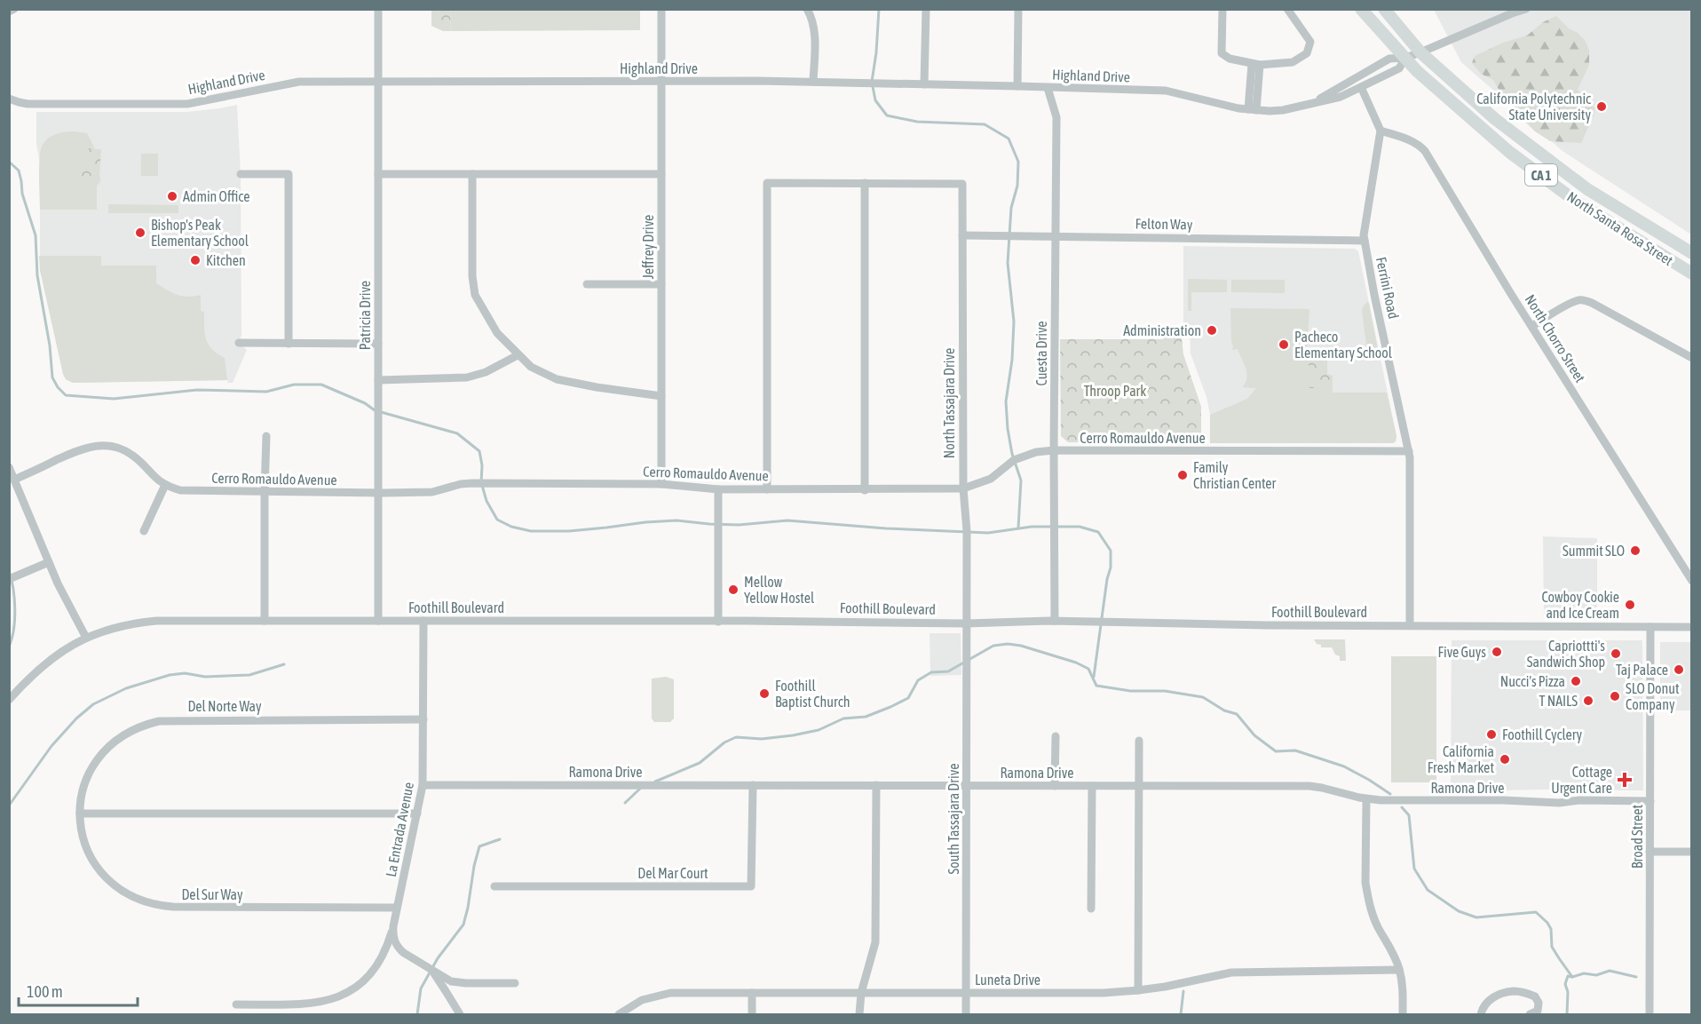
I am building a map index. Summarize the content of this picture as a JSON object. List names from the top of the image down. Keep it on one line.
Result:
{"streets":{"highway":["CA 1","North Santa Rosa Street"],"street":["Highland Drive","Felton Way","Jeffrey Drive","Ferrini Road","Patricia Drive","North Chorro Street","Cuesta Drive","North Tassajara Drive","Cerro Romauldo Avenue","Foothill Boulevard","Del Norte Way","Ramona Drive","South Tassajara Drive","La Entrada Avenue","Broad Street","Del Mar Court","Del Sur Way","Luneta Drive"]},"crossings":[["Highland Drive","North Santa Rosa Street"],["Highland Drive","Jeffrey Drive"],["Highland Drive","Patricia Drive"],["Highland Drive","Cuesta Drive"],["Felton Way","Ferrini Road"],["Felton Way","Cuesta Drive"],["Felton Way","North Tassajara Drive"],["Jeffrey Drive","Cerro Romauldo Avenue"],["Ferrini Road","North Chorro Street"],["Ferrini Road","Cerro Romauldo Avenue"],["Ferrini Road","Foothill Boulevard"],["Patricia Drive","Cerro Romauldo Avenue"],["Patricia Drive","Foothill Boulevard"],["Cuesta Drive","Cerro Romauldo Avenue"],["Cuesta Drive","Foothill Boulevard"],["North Tassajara Drive","Cerro Romauldo Avenue"],["North Tassajara Drive","Foothill Boulevard"],["North Tassajara Drive","South Tassajara Drive"],["Foothill Boulevard","South Tassajara Drive"],["Foothill Boulevard","La Entrada Avenue"],["Foothill Boulevard","Broad Street"],["Del Norte Way","La Entrada Avenue"],["Del Norte Way","Del Sur Way"],["Ramona Drive","South Tassajara Drive"],["Ramona Drive","La Entrada Avenue"],["Ramona Drive","Broad Street"],["Ramona Drive","Del Mar Court"],["South Tassajara Drive","Luneta Drive"],["La Entrada Avenue","Del Sur Way"]],"parks":["Throop Park"],"places":{"other":["California Polytechnic State University","Admin Office","Bishop's Peak Elementary School","Kitchen","Administration","Pacheco Elementary School","Family Christian Center","Summit SLO","Mellow Yellow Hostel","Cowboy Cookie and Ice Cream","Five Guys","Capriottti's Sandwich Shop","Taj Palace","Nucci's Pizza","Foothill Baptist Church","SLO Donut Company","T NAILS","Foothill Cyclery","California Fresh Market"],"health":["Cottage Urgent Care"]},"scale_bar":"100 m"}
